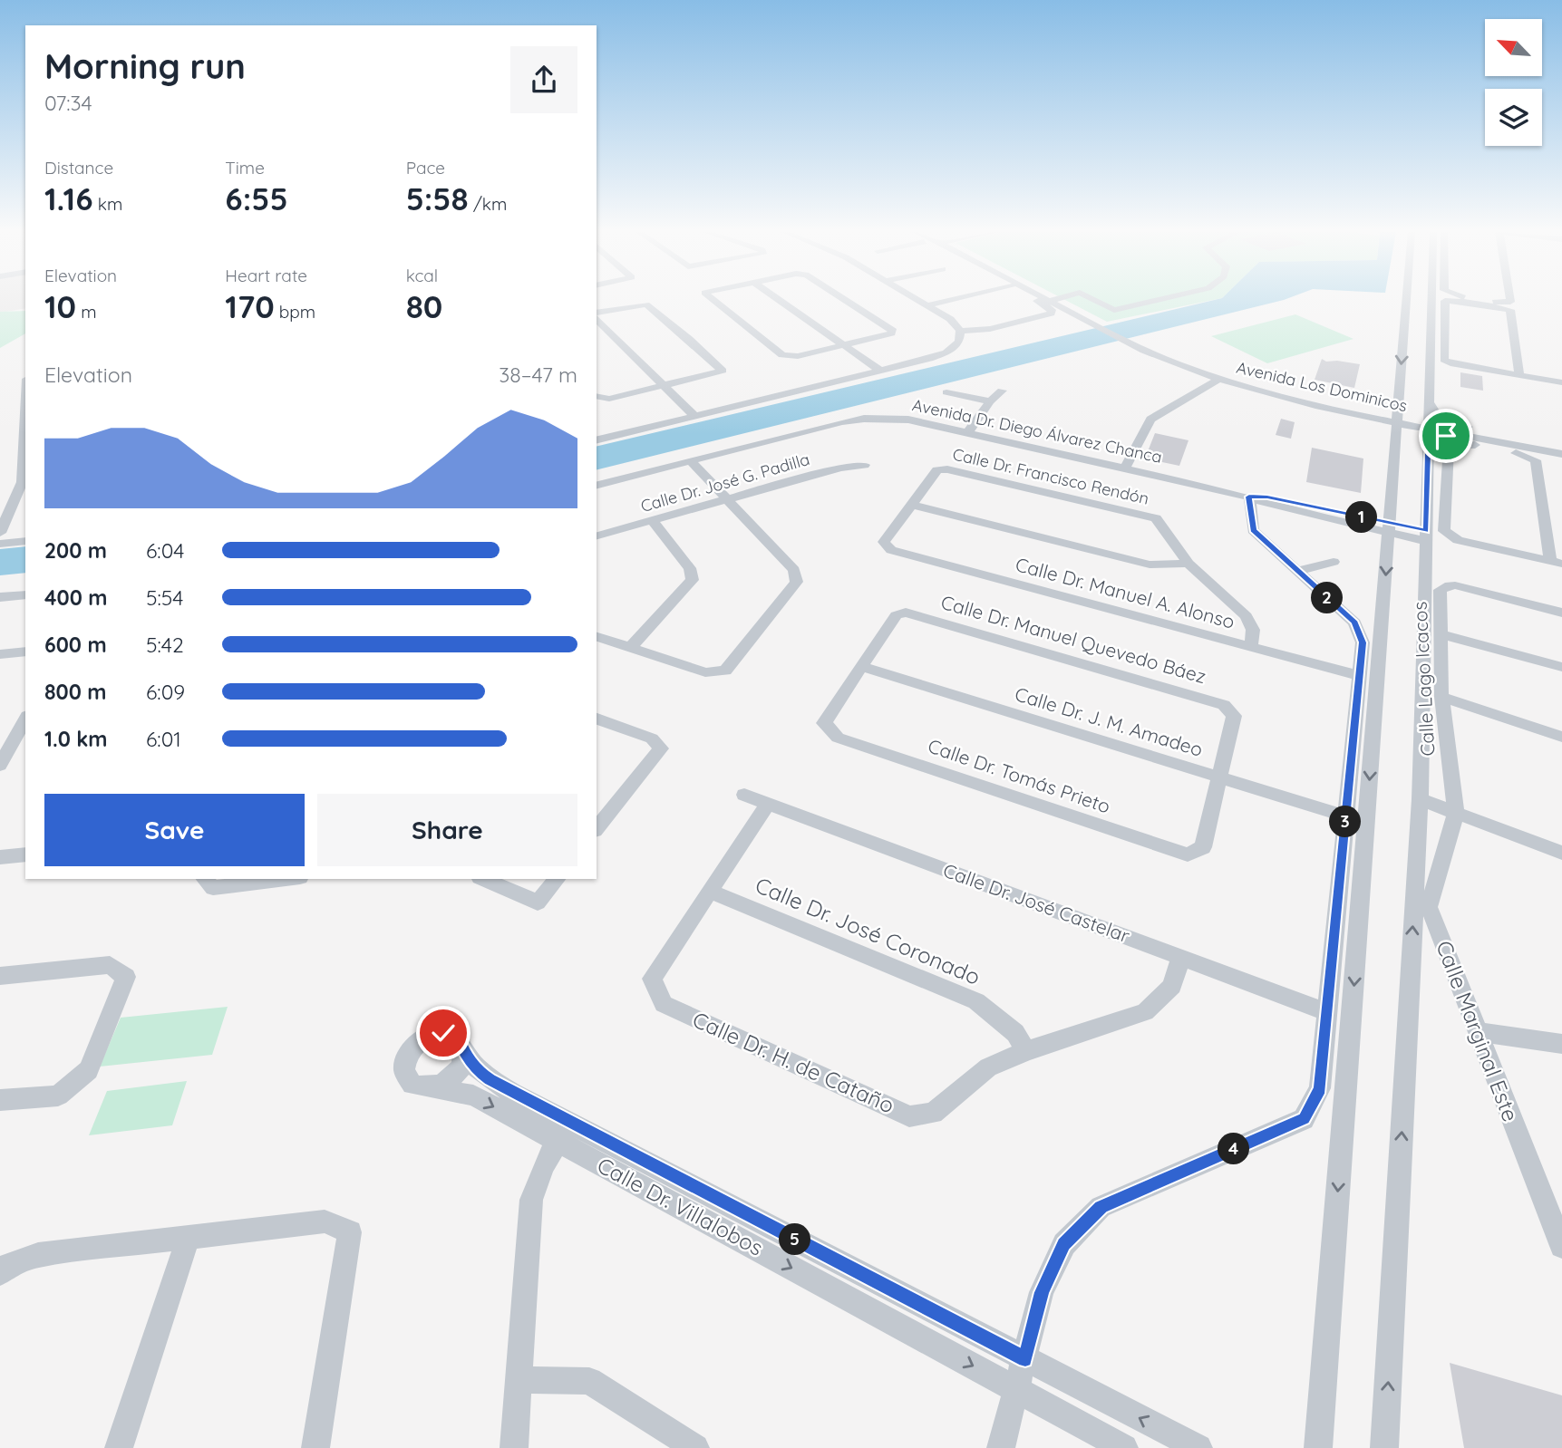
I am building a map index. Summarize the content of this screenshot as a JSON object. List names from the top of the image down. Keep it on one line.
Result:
{"streets":{"street":["Avenida Los Dominicos","Avenida Dr. Diego Álvarez Chanca","Calle Dr. Francisco Rendón","Calle Dr. José G. Padilla","Calle Dr. Manuel A. Alonso","Calle Dr. Manuel Quevedo Báez","Calle Lago Icacos","Calle Dr. J. M. Amadeo","Calle Dr. Tomás Prieto","Calle Dr. José Castelar","Calle Dr. José Coronado","Calle Marginal Este","Calle Dr. H. de Cataño","Calle Dr. Villalobos"]},"crossings":[["Calle Dr. Francisco Rendón","Calle Dr. Manuel A. Alonso"],["Calle Dr. Manuel Quevedo Báez","Calle Dr. J. M. Amadeo"],["Calle Dr. Manuel Quevedo Báez","Calle Dr. Tomás Prieto"],["Calle Lago Icacos","Calle Marginal Este"],["Calle Dr. J. M. Amadeo","Calle Dr. Tomás Prieto"],["Calle Dr. José Castelar","Calle Dr. H. de Cataño"],["Calle Dr. José Coronado","Calle Dr. H. de Cataño"]],"north":"top left","page":{"heading":["Morning run","07:34"],"stats":[["Distance","1.16 km"],["Time","6:55"],["Pace","5:58 /km"],["Elevation","10 m"],["Heart rate","170 bpm"],["kcal","80"]],"chart":["Elevation","38–47 m"],"pins":["1","2","3","4","5"],"list":[{"name":"200 m","note":"6:04"},{"name":"400 m","note":"5:54"},{"name":"600 m","note":"5:42"},{"name":"800 m","note":"6:09"},{"name":"1.0 km","note":"6:01"}],"buttons":["Save","Share"]}}
